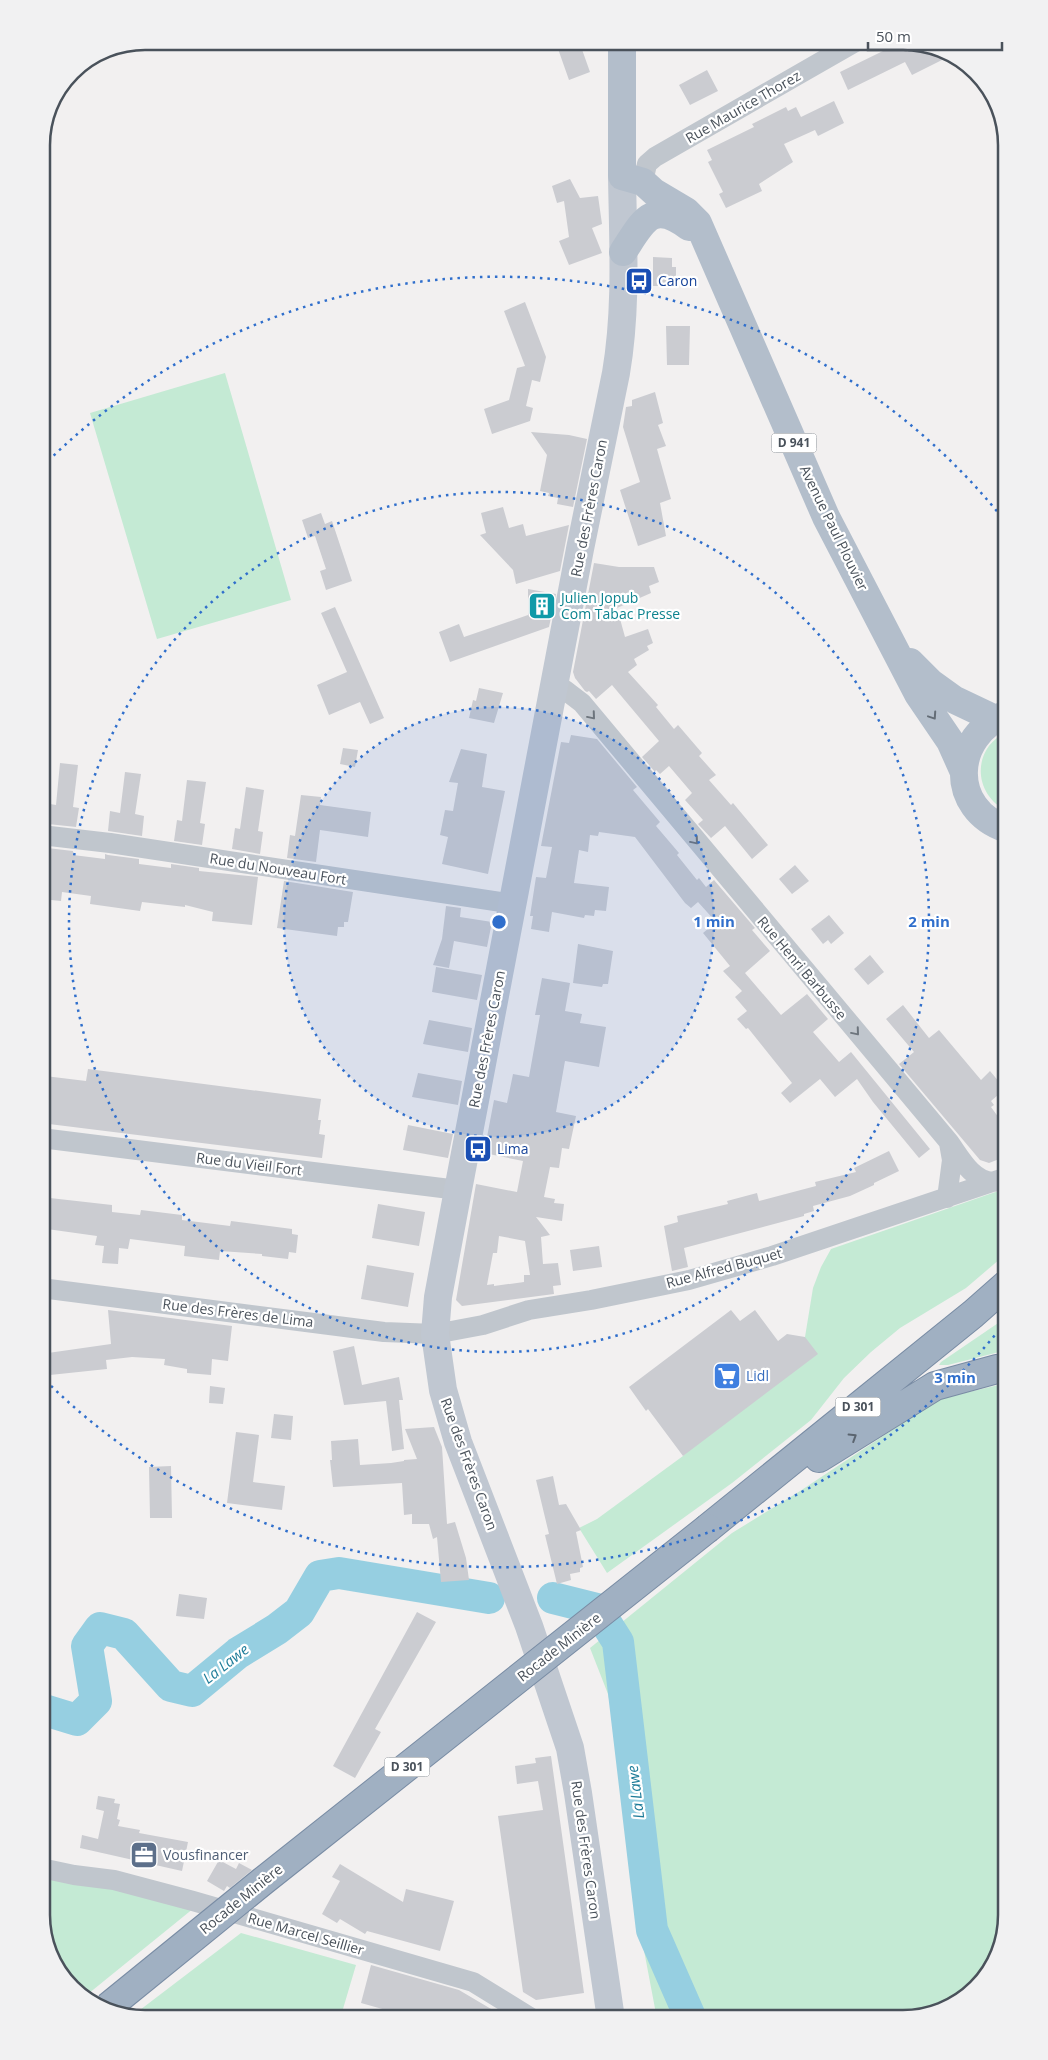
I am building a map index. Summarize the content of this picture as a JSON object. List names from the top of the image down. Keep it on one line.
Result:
{"streets":{"highway":["D 301","Rocade Minière"],"main road":["D 941","Rue des Frères Caron","Avenue Paul Plouvier"],"street":["Rue Maurice Thorez","Rue du Nouveau Fort","Rue Henri Barbusse","Rue du Vieil Fort","Rue Alfred Buquet","Rue des Frères de Lima","Rue Marcel Seillier"]},"crossings":[["Rue Maurice Thorez","Rue des Frères Caron"],["Rue Maurice Thorez","Avenue Paul Plouvier"],["D 941","Avenue Paul Plouvier"],["Rue des Frères Caron","Avenue Paul Plouvier"],["Rue des Frères Caron","Rue du Nouveau Fort"],["Rue des Frères Caron","Rue Henri Barbusse"],["Rue des Frères Caron","Rue du Vieil Fort"],["Rue des Frères Caron","Rue Alfred Buquet"],["Rue des Frères Caron","Rue des Frères de Lima"],["Rue Alfred Buquet","Rue des Frères de Lima"]],"one_way":["Rue Henri Barbusse"],"water":["La Lawe"],"places":{"bus stop":["Caron","Lima"],"building":["Julien Jopub Com Tabac Presse"],"supermarket":["Lidl"],"office":["Vousfinancer"]},"scale_bar":"50 m","rings":["1 min","2 min","3 min"]}
